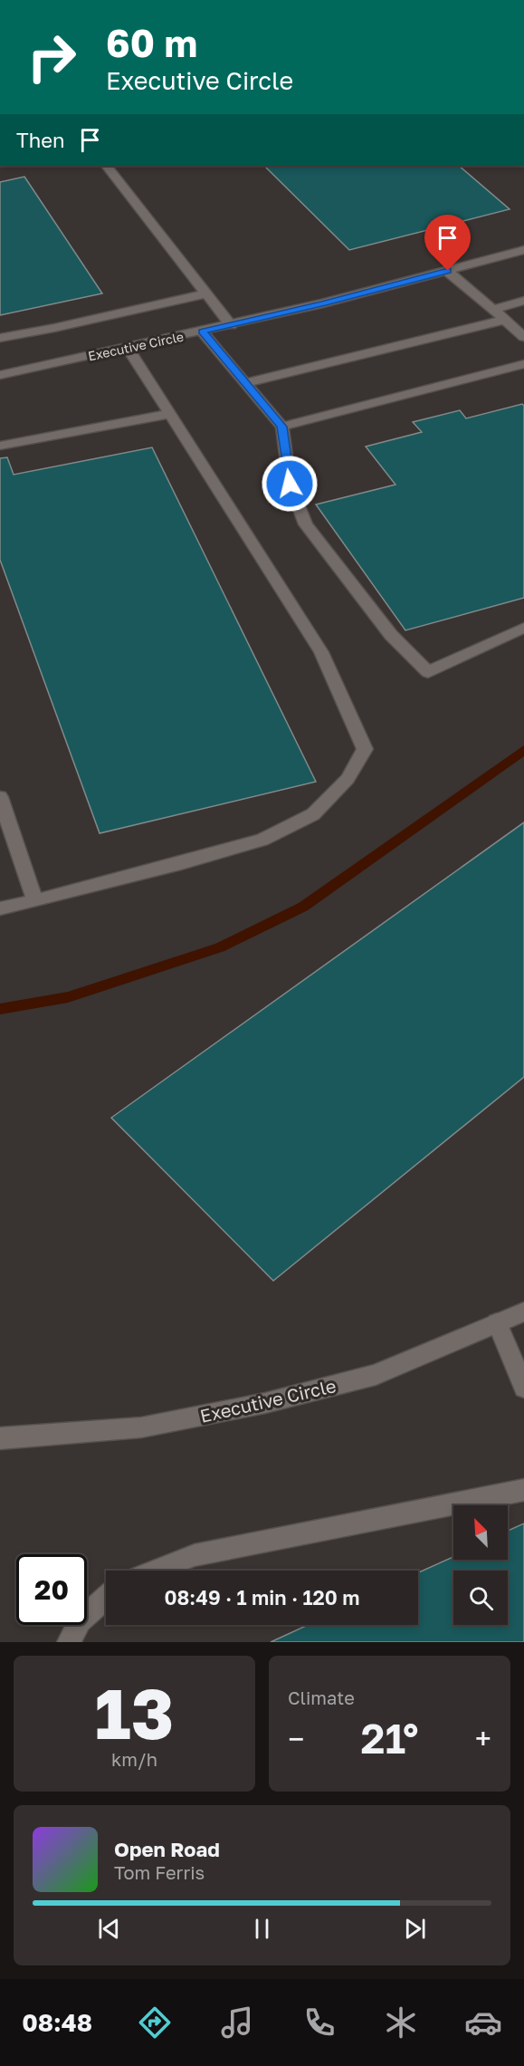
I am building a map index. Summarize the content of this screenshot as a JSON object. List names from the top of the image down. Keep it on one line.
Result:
{"streets":{"street":["Executive Circle"]},"north":"top left","page":{"turn":["60 m","Executive Circle"],"then":"Then","limit":"20","trip":"08:49 · 1 min · 120 m","tile":[["13","km/h"],"Climate"],"heat":["−","21°","+"],"song":["Open Road","Tom Ferris"],"tabs":"08:48"}}
